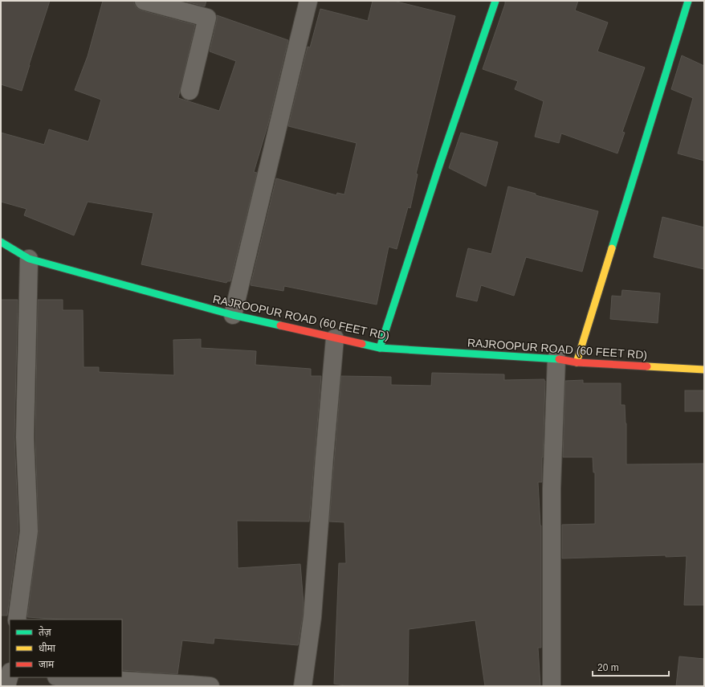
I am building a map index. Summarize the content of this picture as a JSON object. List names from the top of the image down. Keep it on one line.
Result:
{"streets":{"street":["RAJROOPUR ROAD (60 FEET RD)"]},"legend":["तेज़","धीमा","जाम"],"scale_bar":"20 m"}
